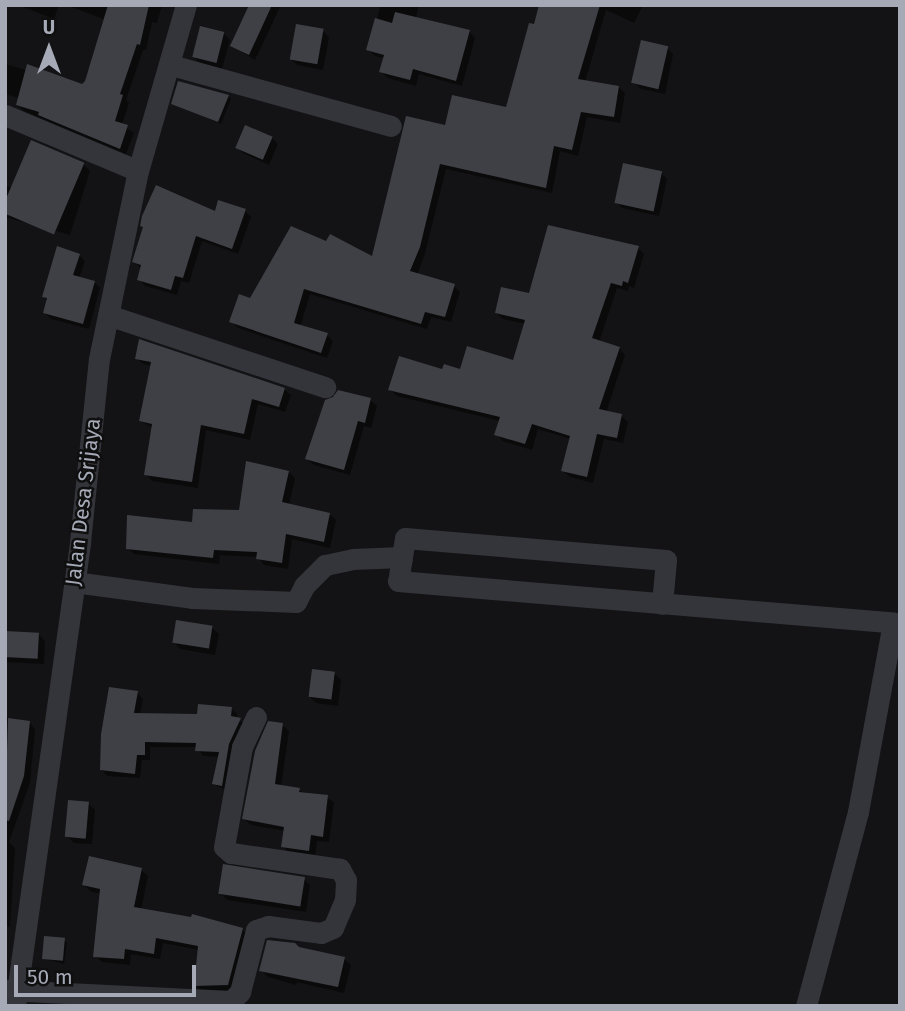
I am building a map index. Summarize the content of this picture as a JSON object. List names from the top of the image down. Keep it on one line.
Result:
{"streets":{"street":["Jalan Desa Srijaya"]},"scale_bar":"50 m","north":"top"}
